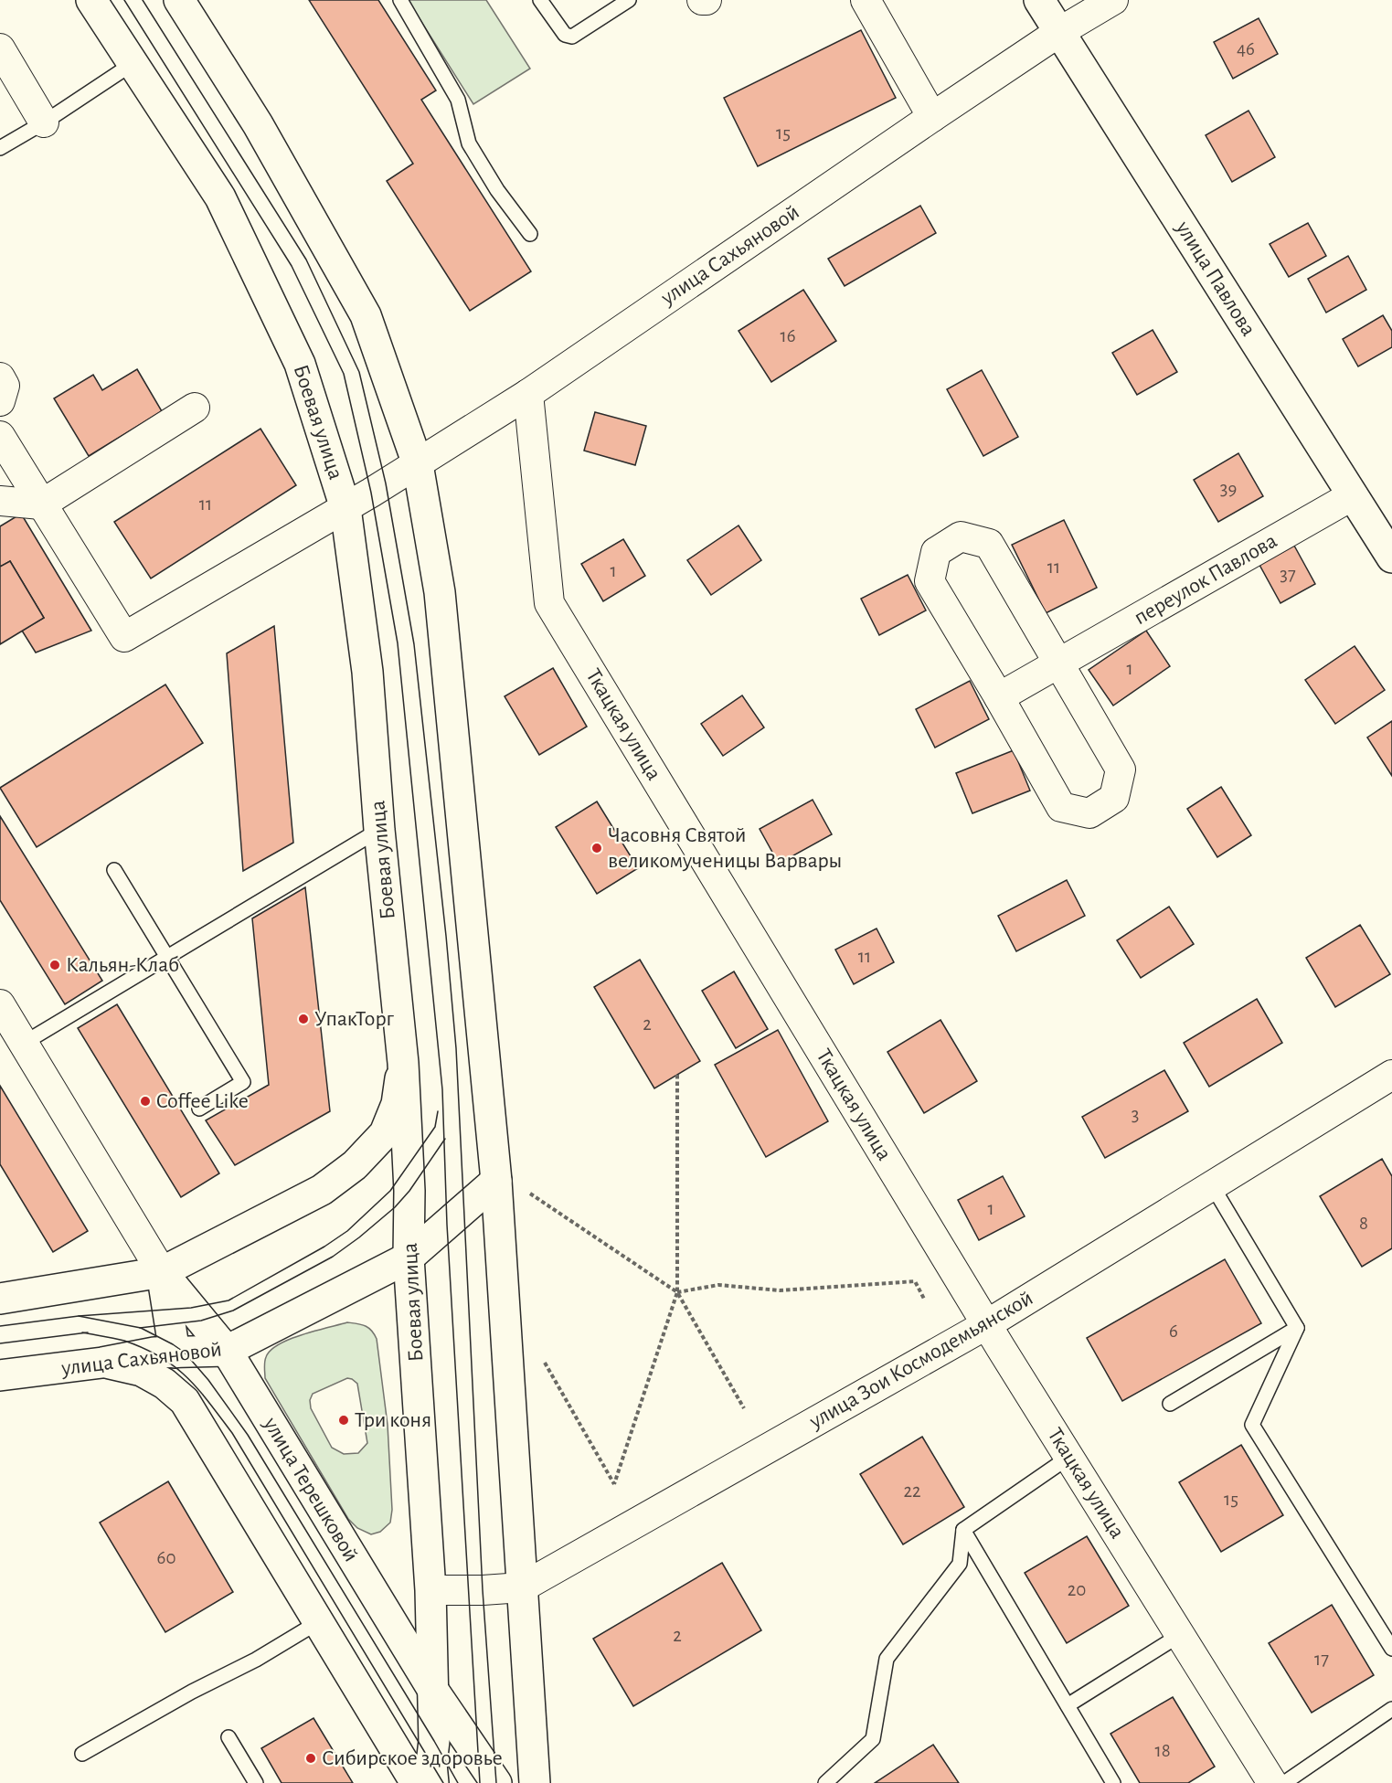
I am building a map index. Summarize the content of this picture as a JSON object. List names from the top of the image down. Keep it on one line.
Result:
{"streets":{"main road":["улица Сахьяновой","улица Павлова","Боевая улица","улица Терешковой"],"street":["переулок Павлова","Ткацкая улица","улица Зои Космодемьянской"]},"crossings":[["улица Сахьяновой","улица Павлова"],["улица Сахьяновой","Боевая улица"],["улица Сахьяновой","Ткацкая улица"],["улица Сахьяновой","улица Терешковой"],["улица Павлова","переулок Павлова"],["Боевая улица","улица Зои Космодемьянской"],["Боевая улица","улица Терешковой"],["Ткацкая улица","улица Зои Космодемьянской"]],"places":["Часовня Святой великомученицы Варвары","Кальян-Клаб","УпакТорг","Coffee Like","Три коня","Сибирское здоровье"],"house_numbers":["46","15","16","39","11","11","1","37","1","11","2","3","1","8","6","22","15","60","20","2","17","18"]}
